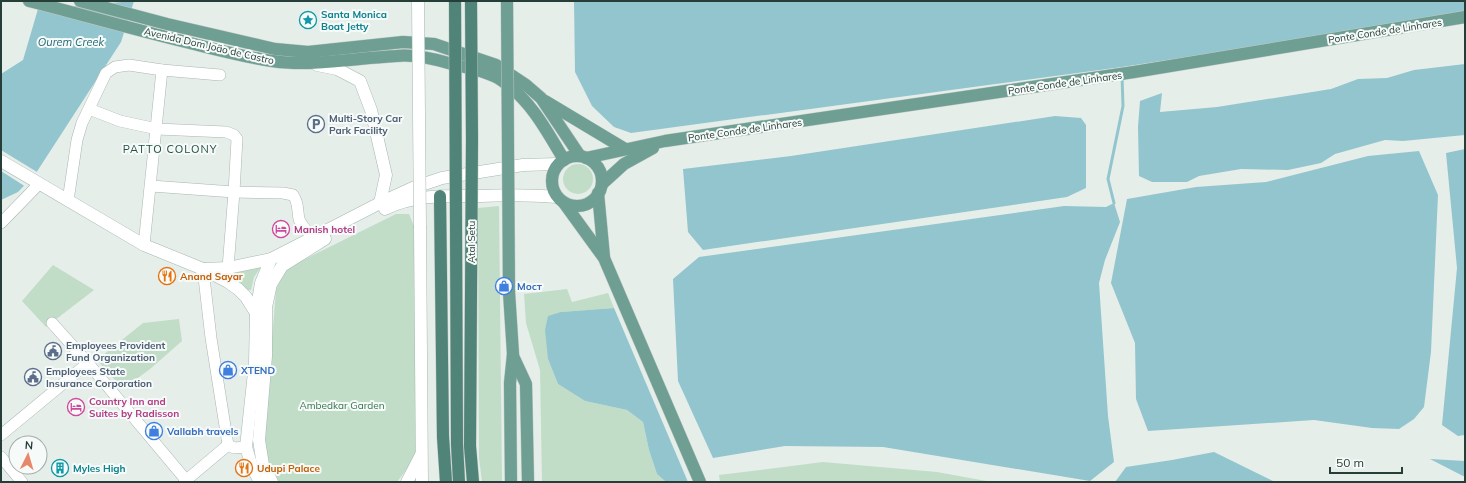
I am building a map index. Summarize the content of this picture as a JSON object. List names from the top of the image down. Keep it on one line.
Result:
{"streets":{"highway":["Atal Setu"],"main road":["Ponte Conde de Linhares","Avenida Dom João de Castro"]},"crossings":[["Ponte Conde de Linhares","Avenida Dom João de Castro"]],"districts":["PATTO COLONY"],"water":["Ourem Creek"],"parks":["Ambedkar Garden"],"places":{"place":["Santa Monica Boat Jetty"],"parking":["Multi-Story Car Park Facility"],"hotel":["Manish hotel","Country Inn and Suites by Radisson"],"restaurant":["Anand Sayar","Udupi Palace"],"shop":["Мост","XTEND","Vallabh travels"],"public building":["Employees Provident Fund Organization","Employees State Insurance Corporation"],"building":["Myles High"]},"scale_bar":"50 m","north":"top"}
